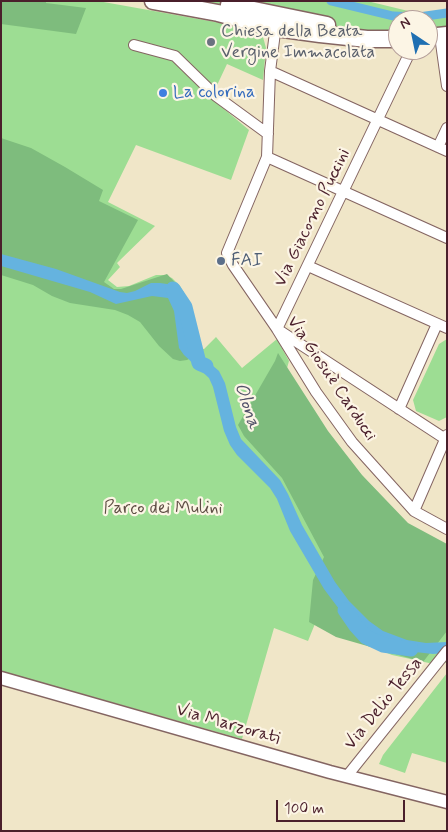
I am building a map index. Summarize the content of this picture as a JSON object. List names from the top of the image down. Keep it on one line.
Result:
{"streets":{"street":["Via Giacomo Puccini","Via Giosuè Carducci","Via Delio Tessa","Via Marzorati"]},"crossings":[["Via Giacomo Puccini","Via Giosuè Carducci"],["Via Delio Tessa","Via Marzorati"]],"water":["Olona"],"parks":["Parco dei Mulini"],"places":["Chiesa della Beata Vergine Immacolata","La colorina","FAI"],"scale_bar":"100 m","north":"top left"}
